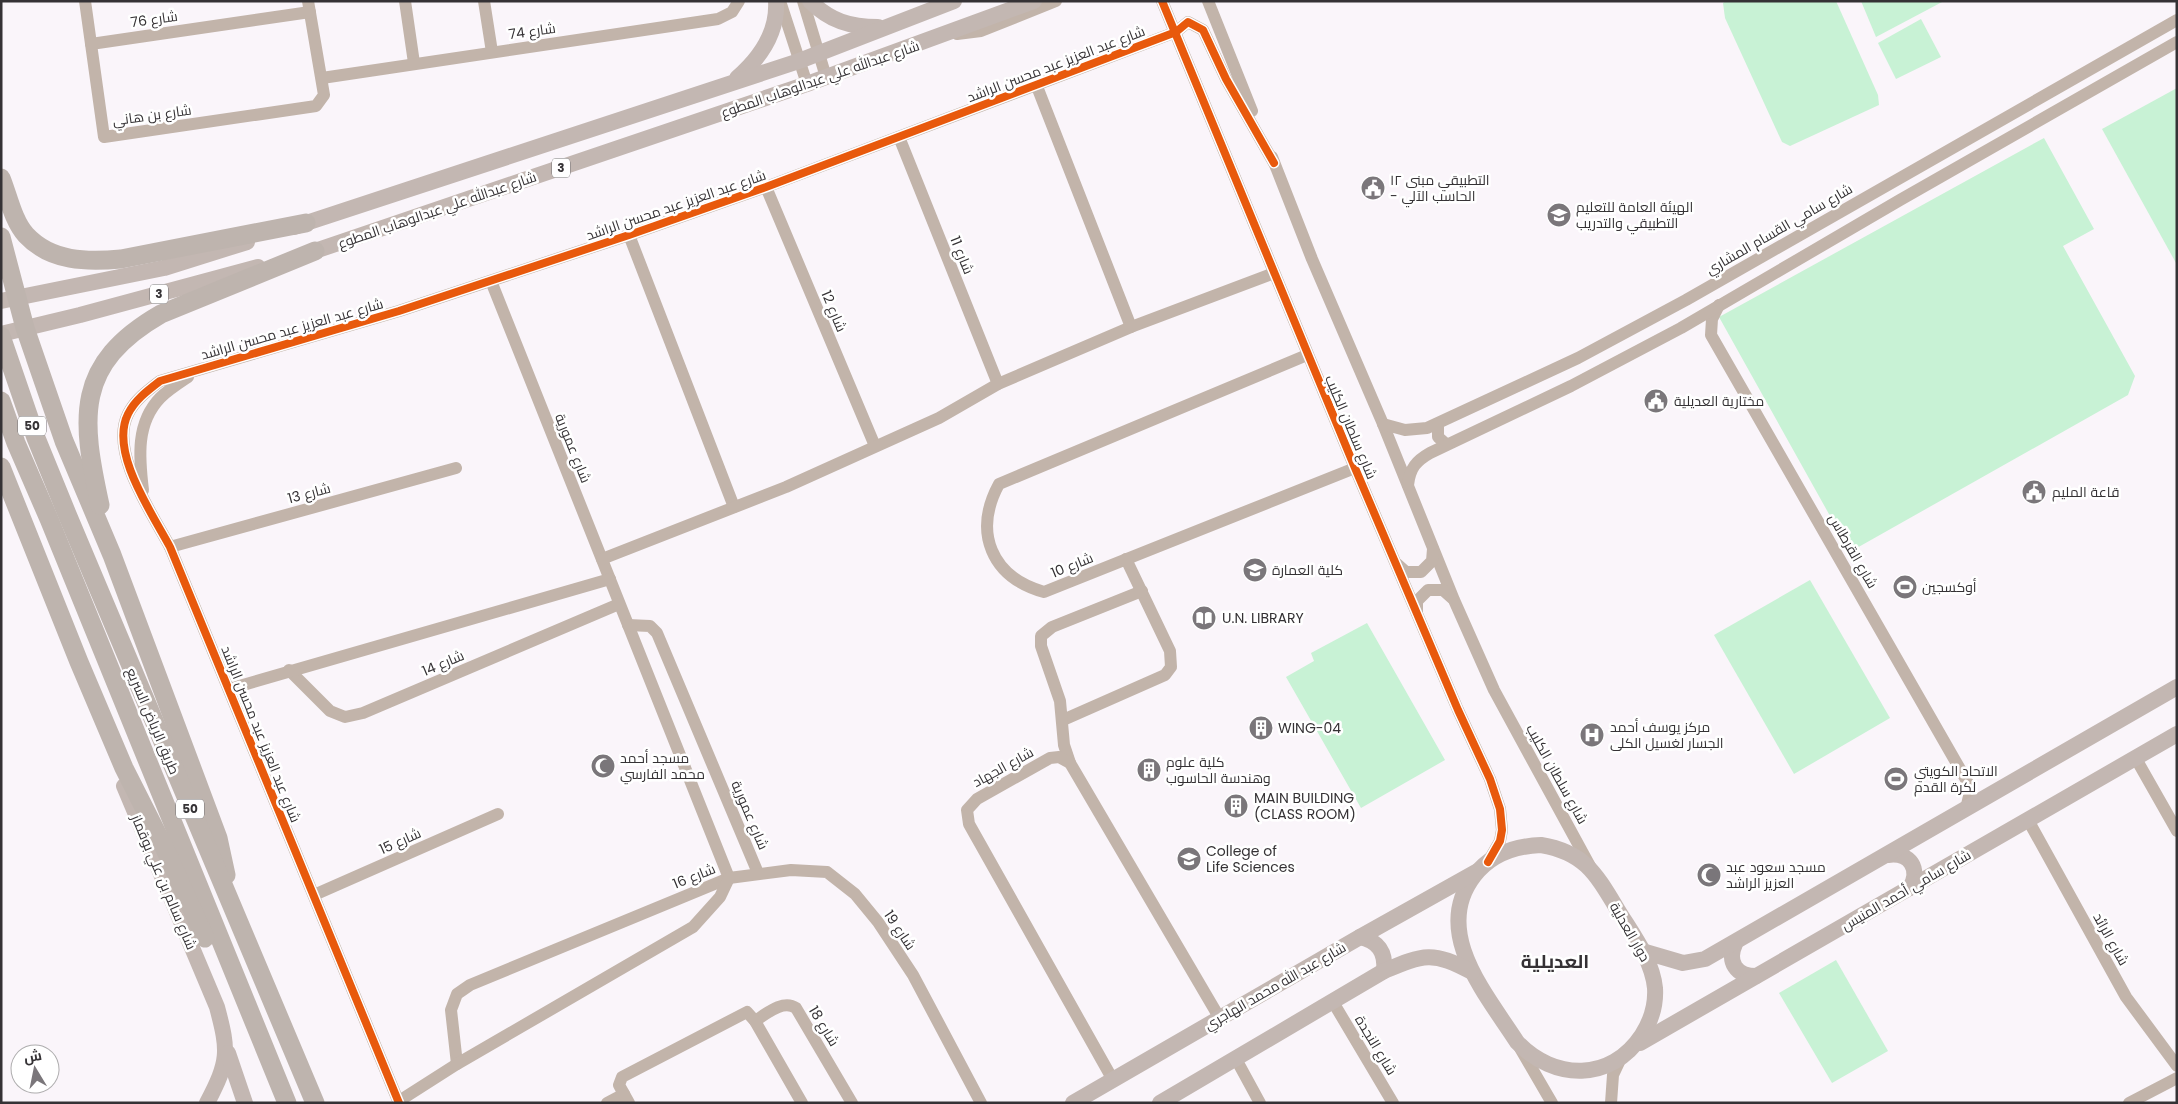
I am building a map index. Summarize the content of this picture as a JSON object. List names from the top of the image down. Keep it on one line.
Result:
{"streets":{"highway":["50","طريق الرياض السريع"],"main road":["شارع عبدالله علي عبدالوهاب المطوع","3","شارع سالم بن علي بوقماز","شارع سامي أحمد المنيس","دوار العدلية","شارع عبد الله محمد الهاجري"],"street":["شارع 76","شارع 74","شارع عبد العزيز عبد محسن الراشد","شارع بن هاني","شارع سامي القسام المشاري","شارع 11","شارع 12","شارع سلطان الكليب","شارع عمورية","شارع 13","شارع القرطاس","شارع 10","شارع 14","شارع الجهاد","شارع 15","شارع 16","شارع 19","شارع الرائد","شارع 18","شارع النجدة"]},"crossings":[["شارع 76","شارع بن هاني"],["شارع 74","شارع بن هاني"],["شارع عبد العزيز عبد محسن الراشد","شارع 11"],["شارع عبد العزيز عبد محسن الراشد","شارع 12"],["شارع عبد العزيز عبد محسن الراشد","شارع سلطان الكليب"],["شارع عبد العزيز عبد محسن الراشد","شارع عمورية"],["شارع عبد العزيز عبد محسن الراشد","شارع 13"],["شارع عبد العزيز عبد محسن الراشد","شارع 15"],["شارع عبد العزيز عبد محسن الراشد","شارع 16"],["شارع عبدالله علي عبدالوهاب المطوع","طريق الرياض السريع"],["شارع سامي القسام المشاري","شارع سلطان الكليب"],["شارع سلطان الكليب","شارع 10"],["شارع سلطان الكليب","دوار العدلية"],["شارع سلطان الكليب","شارع عبد الله محمد الهاجري"],["شارع عمورية","شارع 14"],["شارع عمورية","شارع 16"],["شارع عمورية","شارع 19"],["شارع الجهاد","شارع عبد الله محمد الهاجري"],["شارع 16","شارع 19"],["شارع سامي أحمد المنيس","دوار العدلية"],["شارع سامي أحمد المنيس","شارع الرائد"],["دوار العدلية","شارع عبد الله محمد الهاجري"]],"districts":["العديلية"],"places":{"public building":["التطبيقي مبنى ١٢ - الحاسب الآلي","مختارية العديلية","قاعة المليم"],"school or university":["الهيئة العامة للتعليم التطبيقي والتدريب","كلية العمارة","College of Life Sciences"],"sports":["أوكسجين","الاتحاد الكويتي لكرة القدم"],"library":["U.N. LIBRARY"],"building":["WING-04","كلية علوم وهندسة الحاسوب","MAIN BUILDING (CLASS ROOM)"],"hospital":["مركز يوسف أحمد الجسار لغسيل الكلى"],"mosque":["مسجد أحمد محمد الفارسي","مسجد سعود عبد العزيز الراشد"]},"north":"top"}
